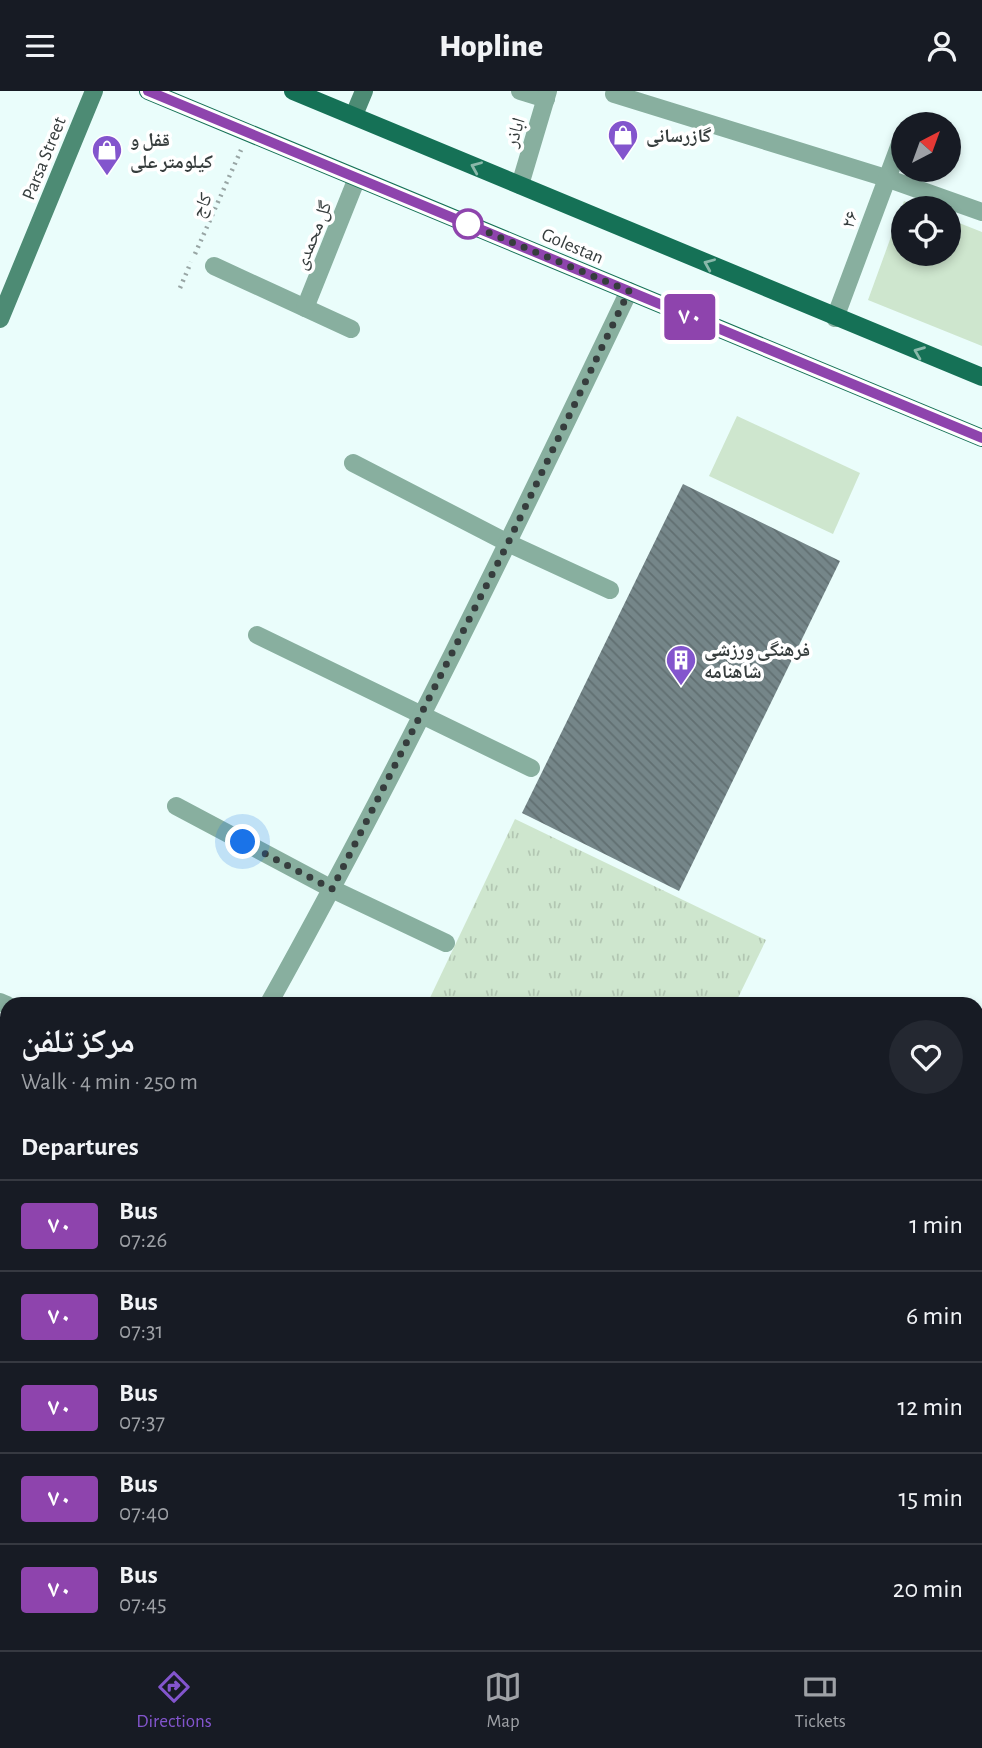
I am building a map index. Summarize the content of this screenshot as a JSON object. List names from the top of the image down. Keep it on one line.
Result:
{"streets":{"main road":["Golestan"],"street":["اباذر","Parsa Street","۲۶","گل محمدی"],"path":["کاج"]},"crossings":[["اباذر","Golestan"],["کاج","Golestan"],["۲۶","Golestan"],["گل محمدی","Golestan"]],"places":{"shop":["گازرسانی","قفل و کیلومتر علی"],"building":["فرهنگی ورزشی شاهنامه"]},"lines":["bus line ۷۰"],"north":"top right","page":{"header":"Hopline","on_map":"۷۰","heading":[["مرکز تلفن","Walk · 4 min · 250 m"],"Departures"],"list":[{"mark":"۷۰","name":"Bus","note":"07:26","value":"1 min"},{"mark":"۷۰","name":"Bus","note":"07:31","value":"6 min"},{"mark":"۷۰","name":"Bus","note":"07:37","value":"12 min"},{"mark":"۷۰","name":"Bus","note":"07:40","value":"15 min"},{"mark":"۷۰","name":"Bus","note":"07:45","value":"20 min"}],"tabs":["Directions","Map","Tickets"]}}
